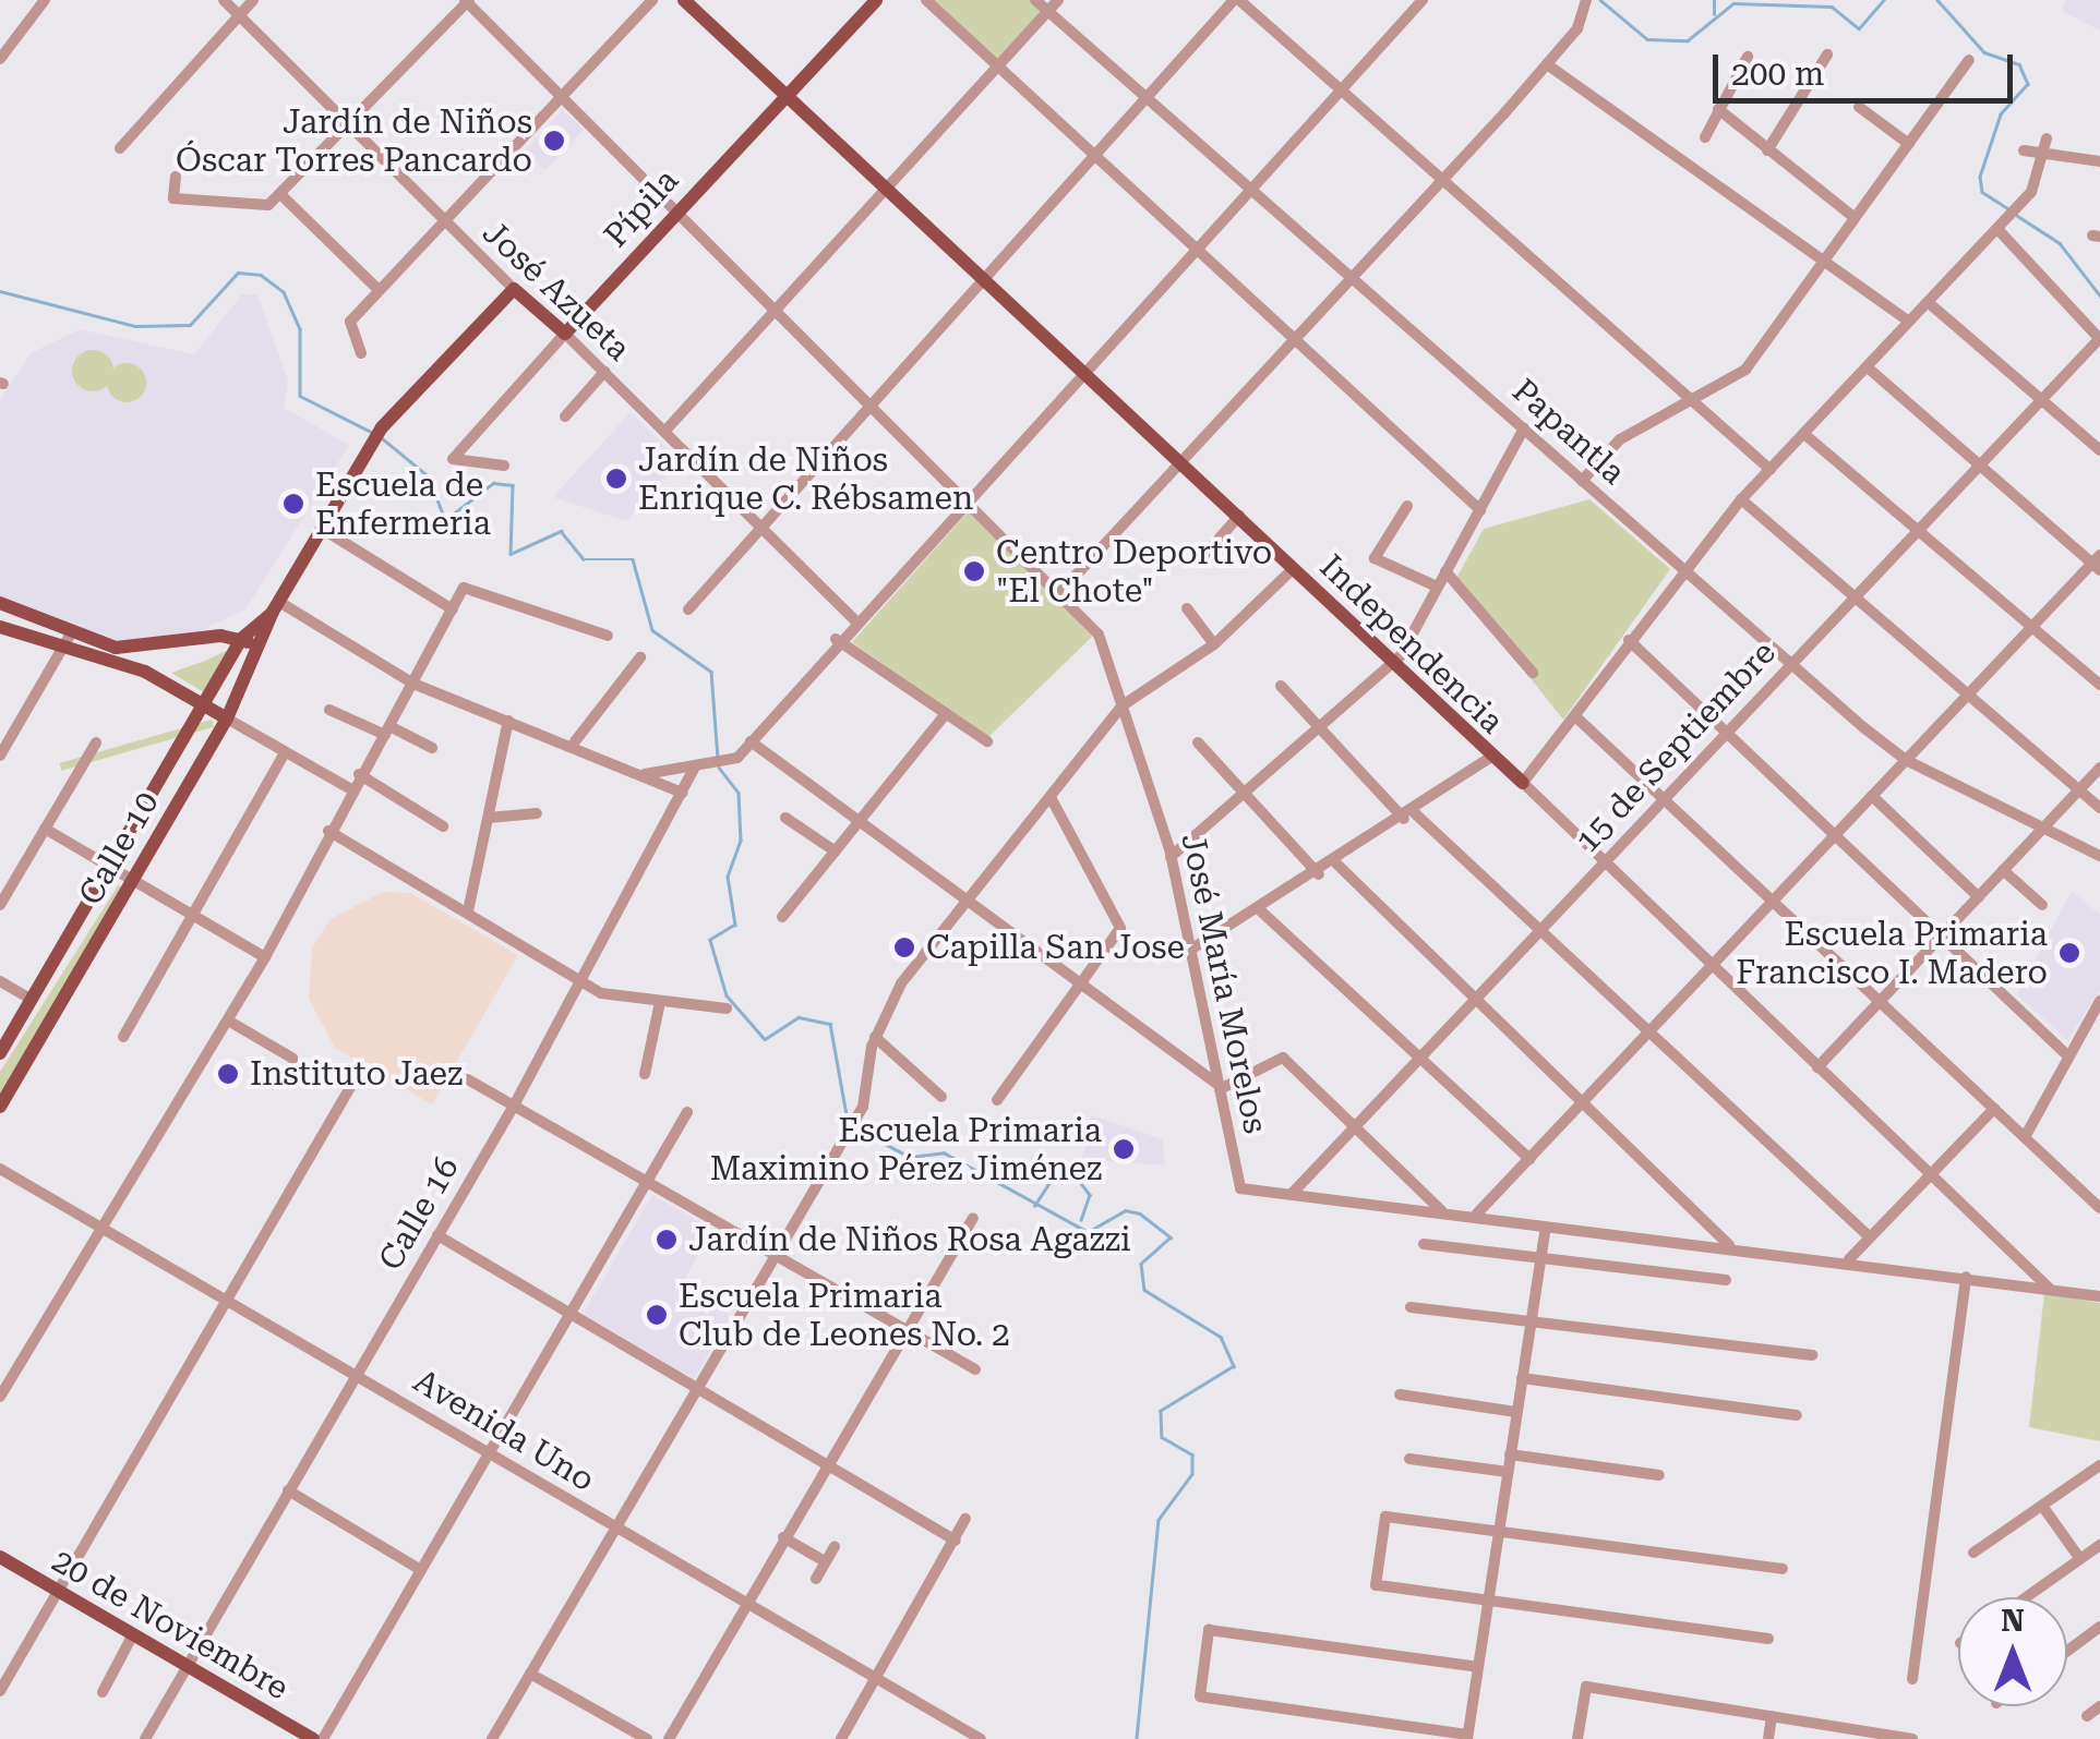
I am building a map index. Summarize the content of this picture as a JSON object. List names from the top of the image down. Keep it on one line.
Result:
{"streets":{"main road":["Pípila","José Azueta","Independencia","Calle 10","20 de Noviembre"],"street":["Papantla","15 de Septiembre","José María Morelos","Calle 16","Avenida Uno"]},"crossings":[["Pípila","José Azueta"],["Pípila","Independencia"],["Pípila","José María Morelos"],["José Azueta","Calle 10"],["Papantla","15 de Septiembre"],["Independencia","15 de Septiembre"],["Independencia","José María Morelos"],["15 de Septiembre","José María Morelos"],["Calle 16","Avenida Uno"],["Calle 16","20 de Noviembre"]],"places":["Jardín de Niños Óscar Torres Pancardo","Jardín de Niños Enrique C. Rébsamen","Escuela de Enfermeria","Centro Deportivo \"El Chote\"","Capilla San Jose","Escuela Primaria Francisco I. Madero","Instituto Jaez","Escuela Primaria Maximino Pérez Jiménez","Jardín de Niños Rosa Agazzi","Escuela Primaria Club de Leones No. 2"],"scale_bar":"200 m","north":"top"}
